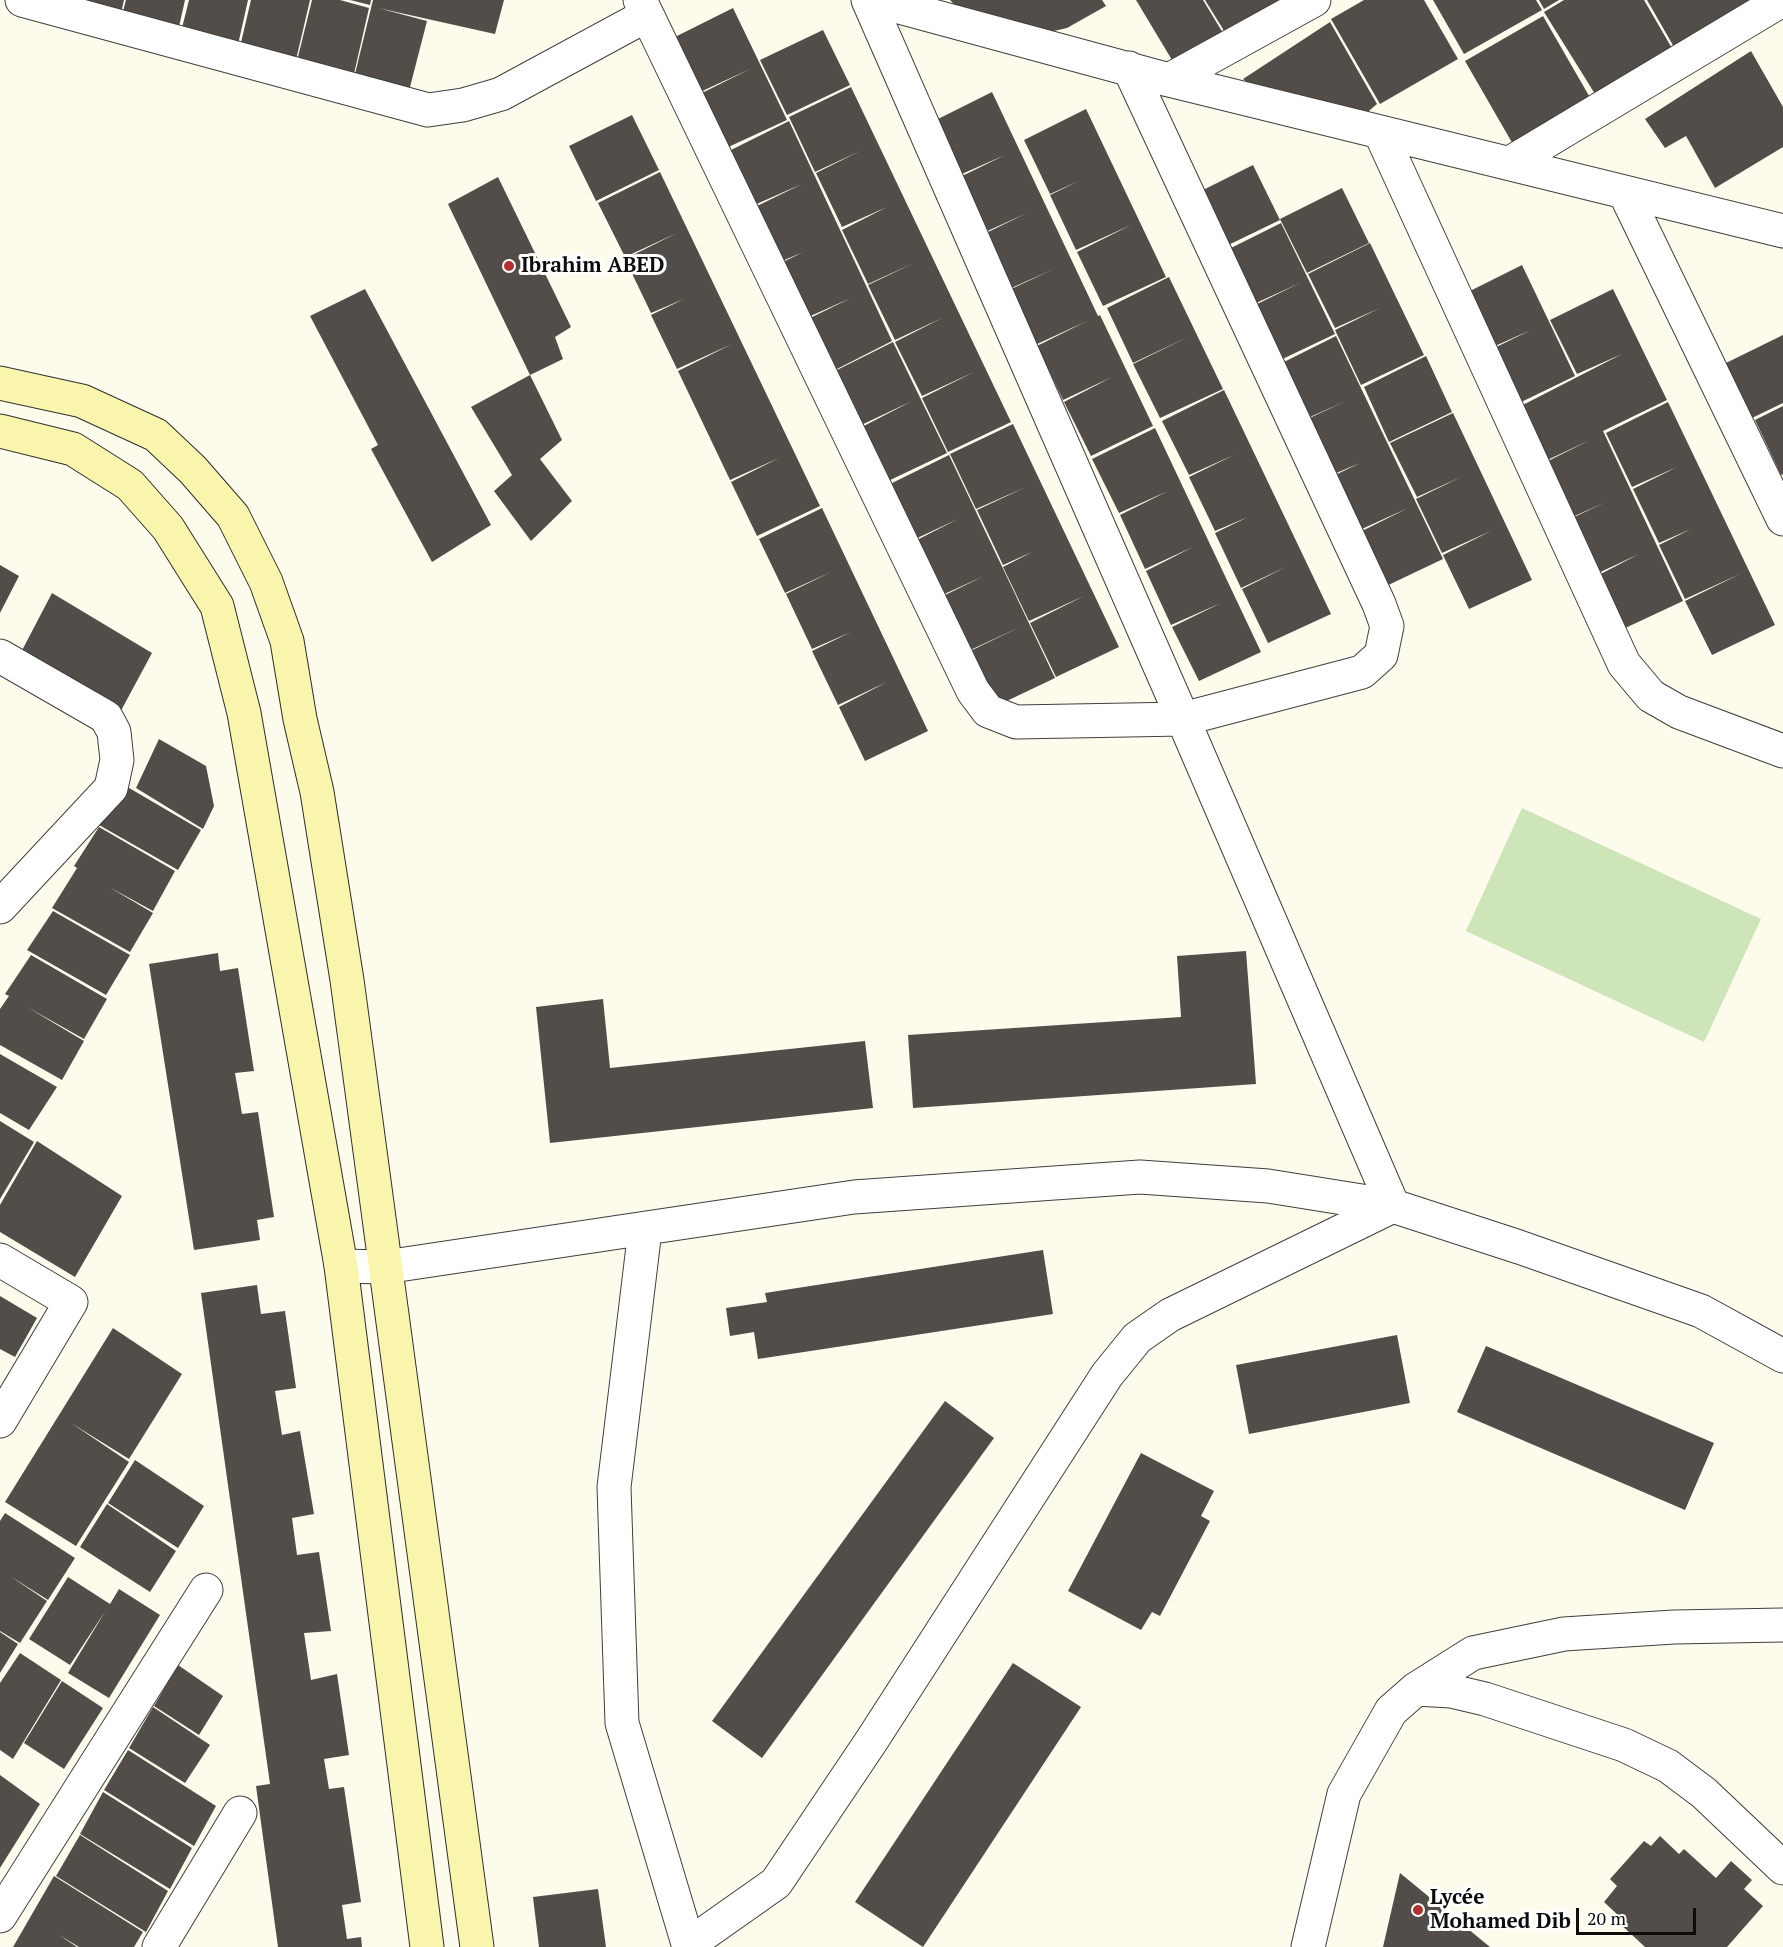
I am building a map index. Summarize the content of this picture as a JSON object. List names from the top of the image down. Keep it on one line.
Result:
{"places":["Ibrahim ABED","Lycée Mohamed Dib"],"scale_bar":"20 m"}
